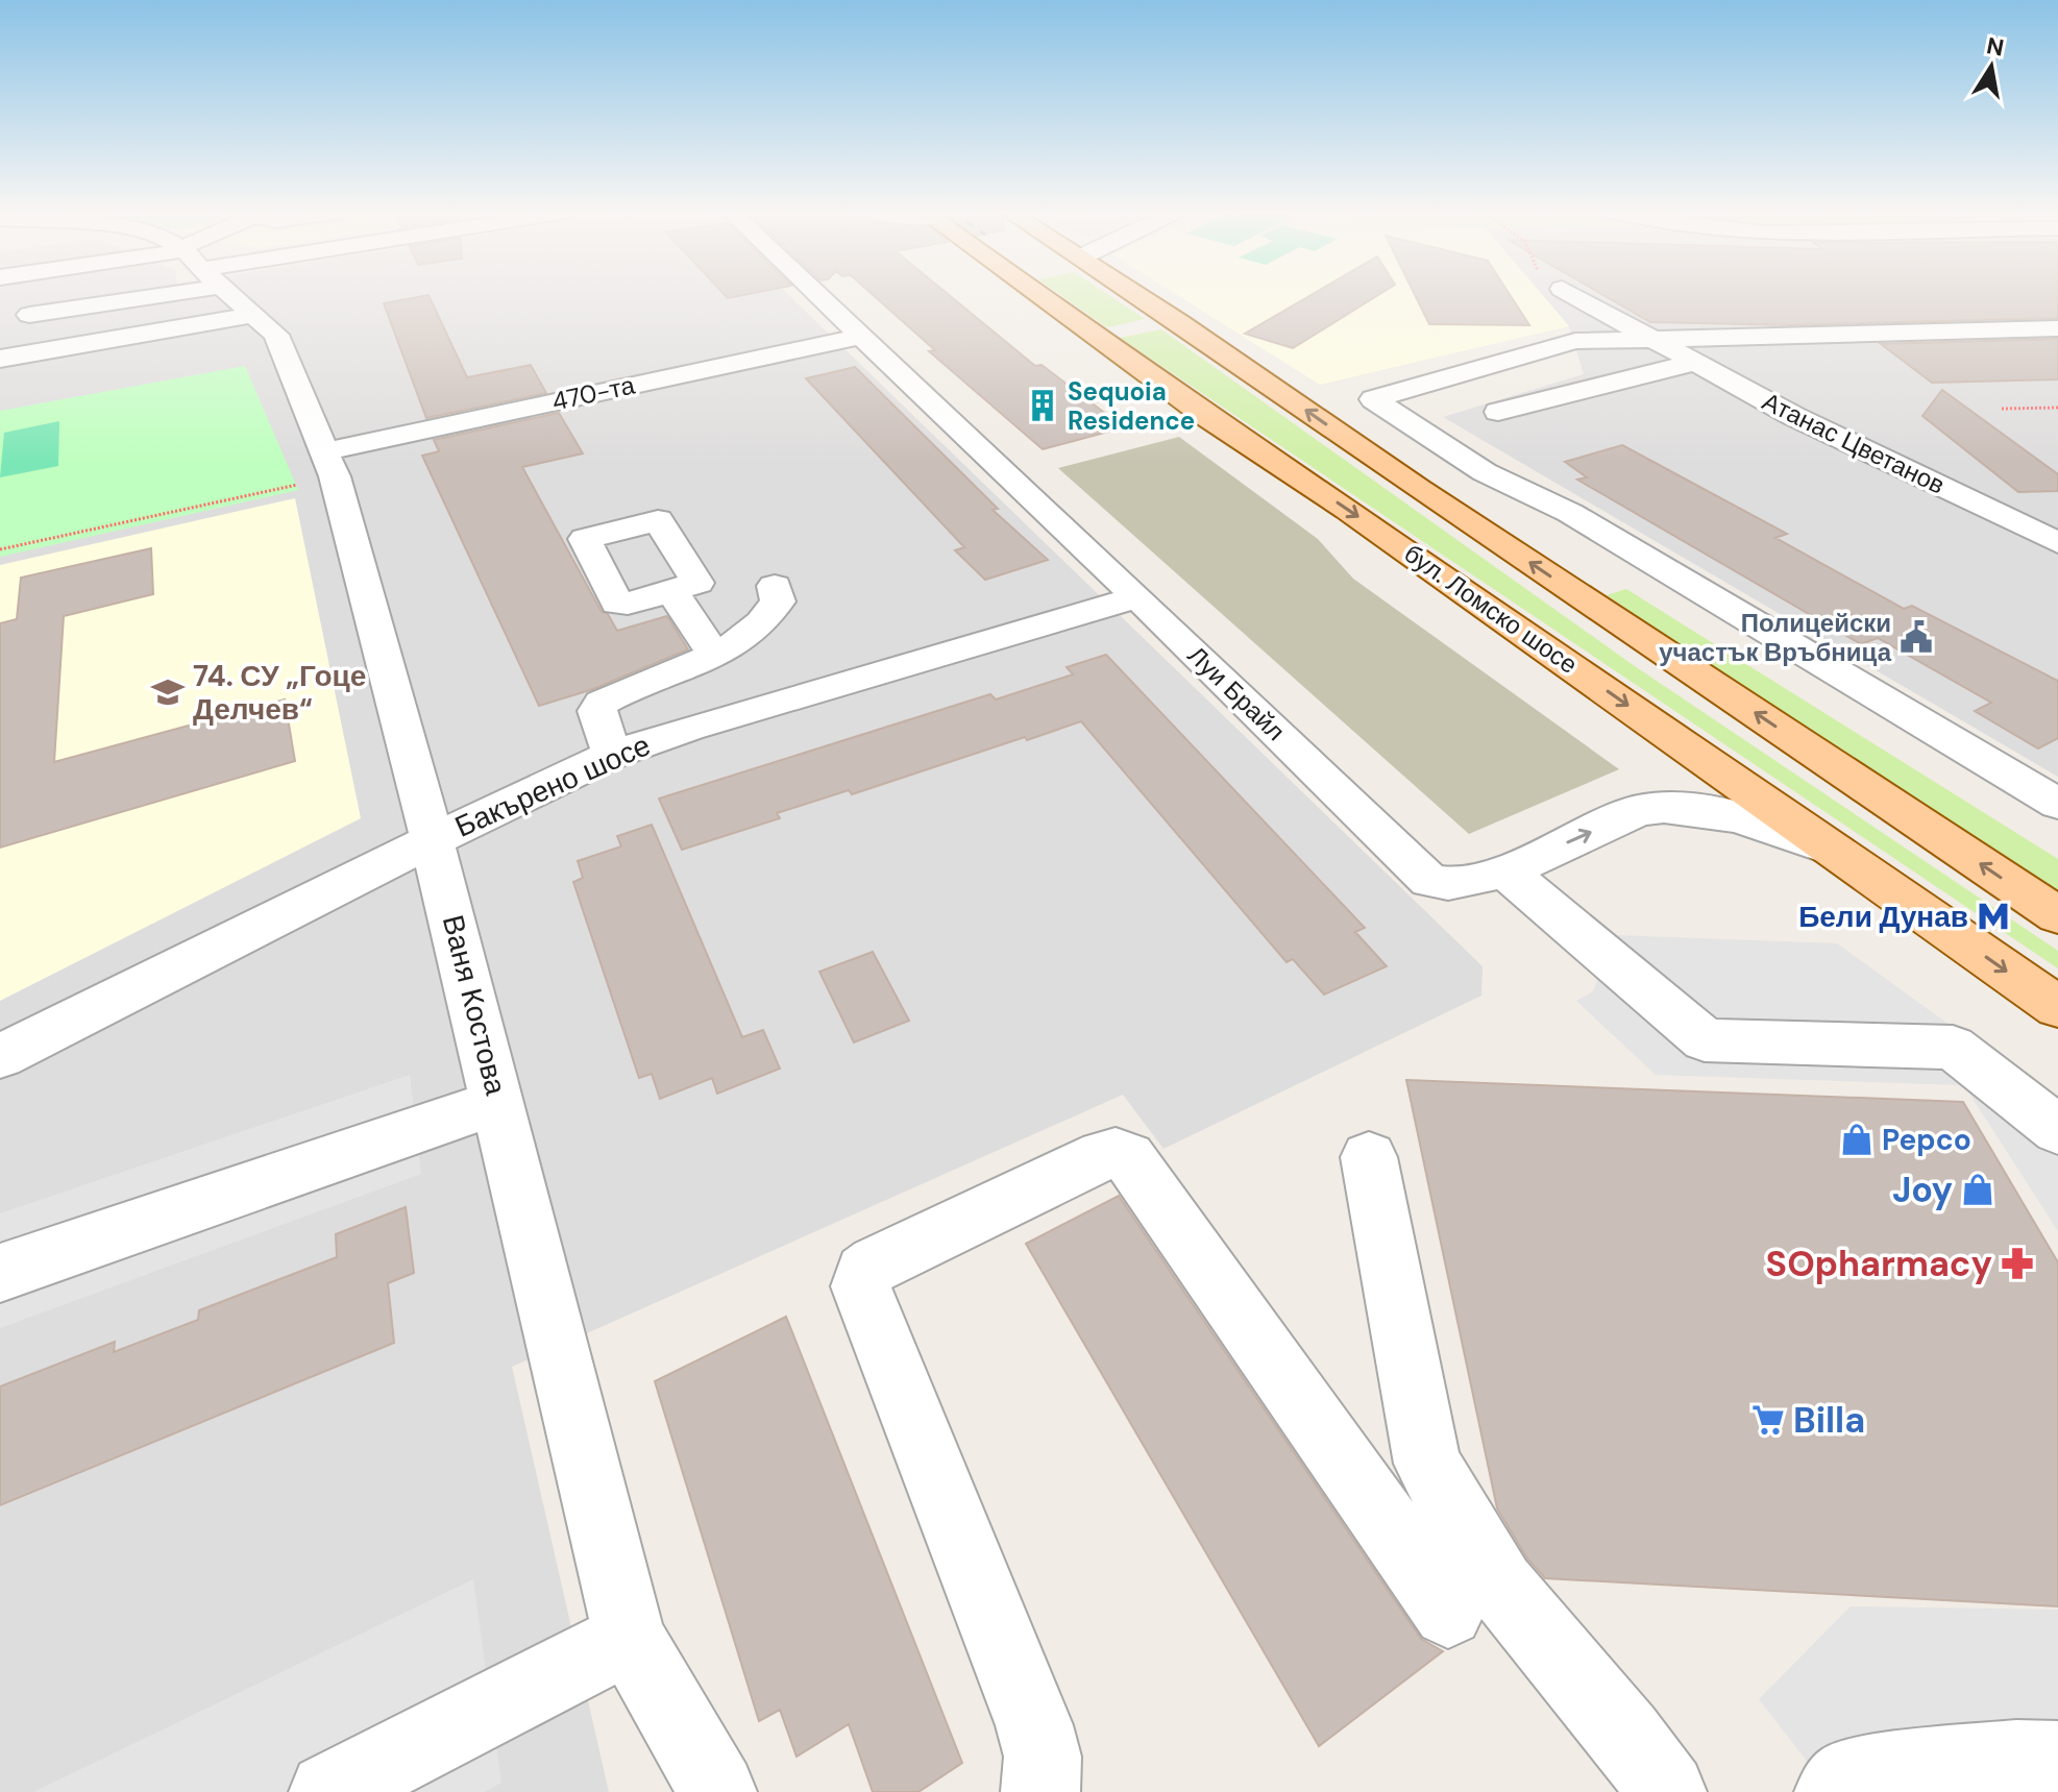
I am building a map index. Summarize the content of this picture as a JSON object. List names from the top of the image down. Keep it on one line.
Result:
{"streets":{"main road":["бул. Ломско шосе"],"street":["470-та","Атанас Цветанов","Луи Брайл","Бакърено шосе","Ваня Костова"]},"crossings":[["470-та","Луи Брайл"],["470-та","Ваня Костова"],["бул. Ломско шосе","Луи Брайл"],["Луи Брайл","Бакърено шосе"],["Бакърено шосе","Ваня Костова"]],"places":{"building":["Sequoia Residence"],"public building":["Полицейски участък Връбница"],"school or university":["74. СУ „Гоце Делчев“"],"metro station":["Бели Дунав"],"shop":["Pepco","Joy"],"pharmacy":["SOpharmacy"],"supermarket":["Billa"]},"north":"top"}
